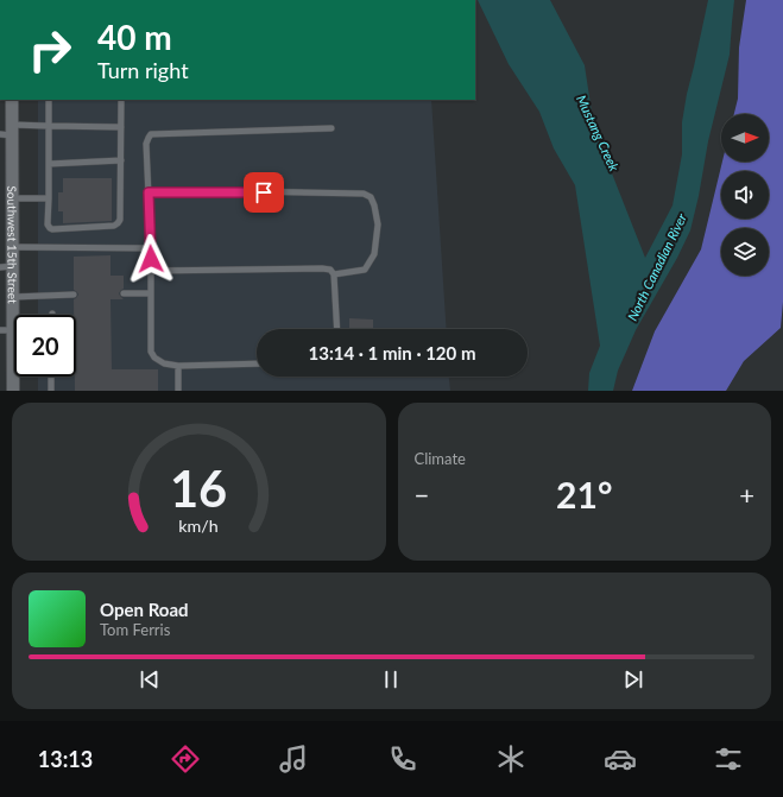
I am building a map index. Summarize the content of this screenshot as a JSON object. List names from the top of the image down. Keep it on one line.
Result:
{"streets":{"main road":["Southwest 15th Street"]},"water":["Mustang Creek","North Canadian River"],"north":"right","page":{"turn":["40 m","Turn right"],"limit":"20","trip":"13:14 · 1 min · 120 m","tile":"Climate","heat":["−","21°","+"],"song":["Open Road","Tom Ferris"],"tabs":"13:13","gauge":["16","km/h"]}}
